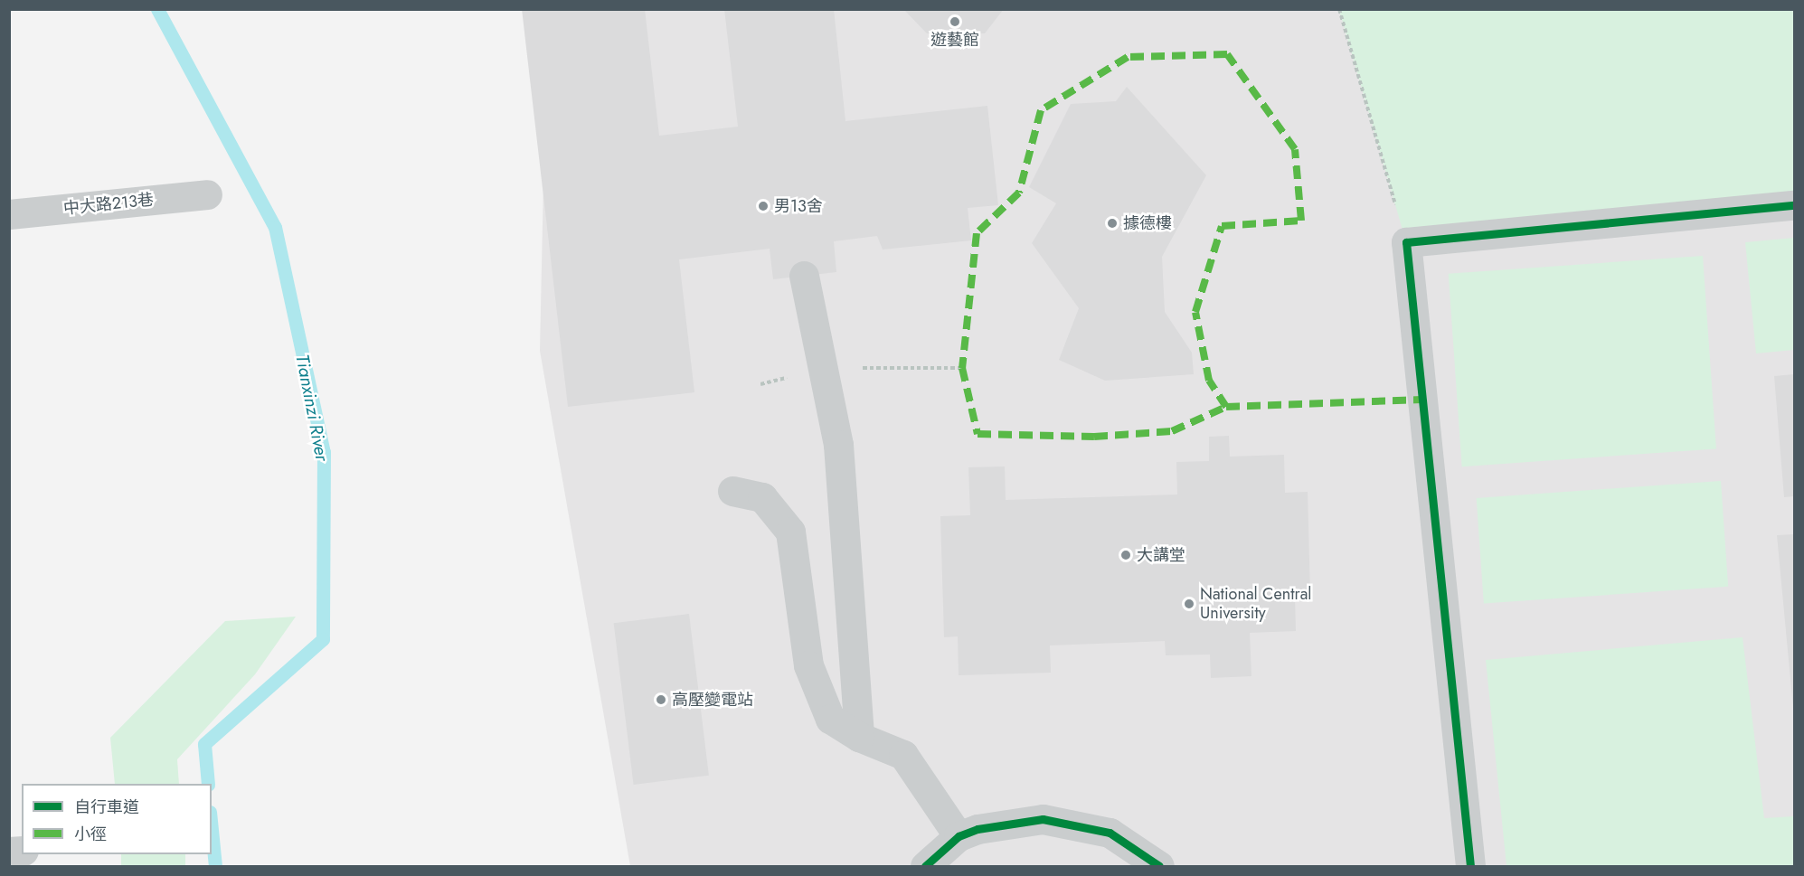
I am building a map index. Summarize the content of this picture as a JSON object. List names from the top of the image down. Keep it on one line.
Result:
{"streets":{"street":["中大路213巷"]},"water":["Tianxinzi River"],"places":["遊藝館","男13舍","據德樓","大講堂","National Central University","高壓變電站"],"legend":["自行車道","小徑"]}
